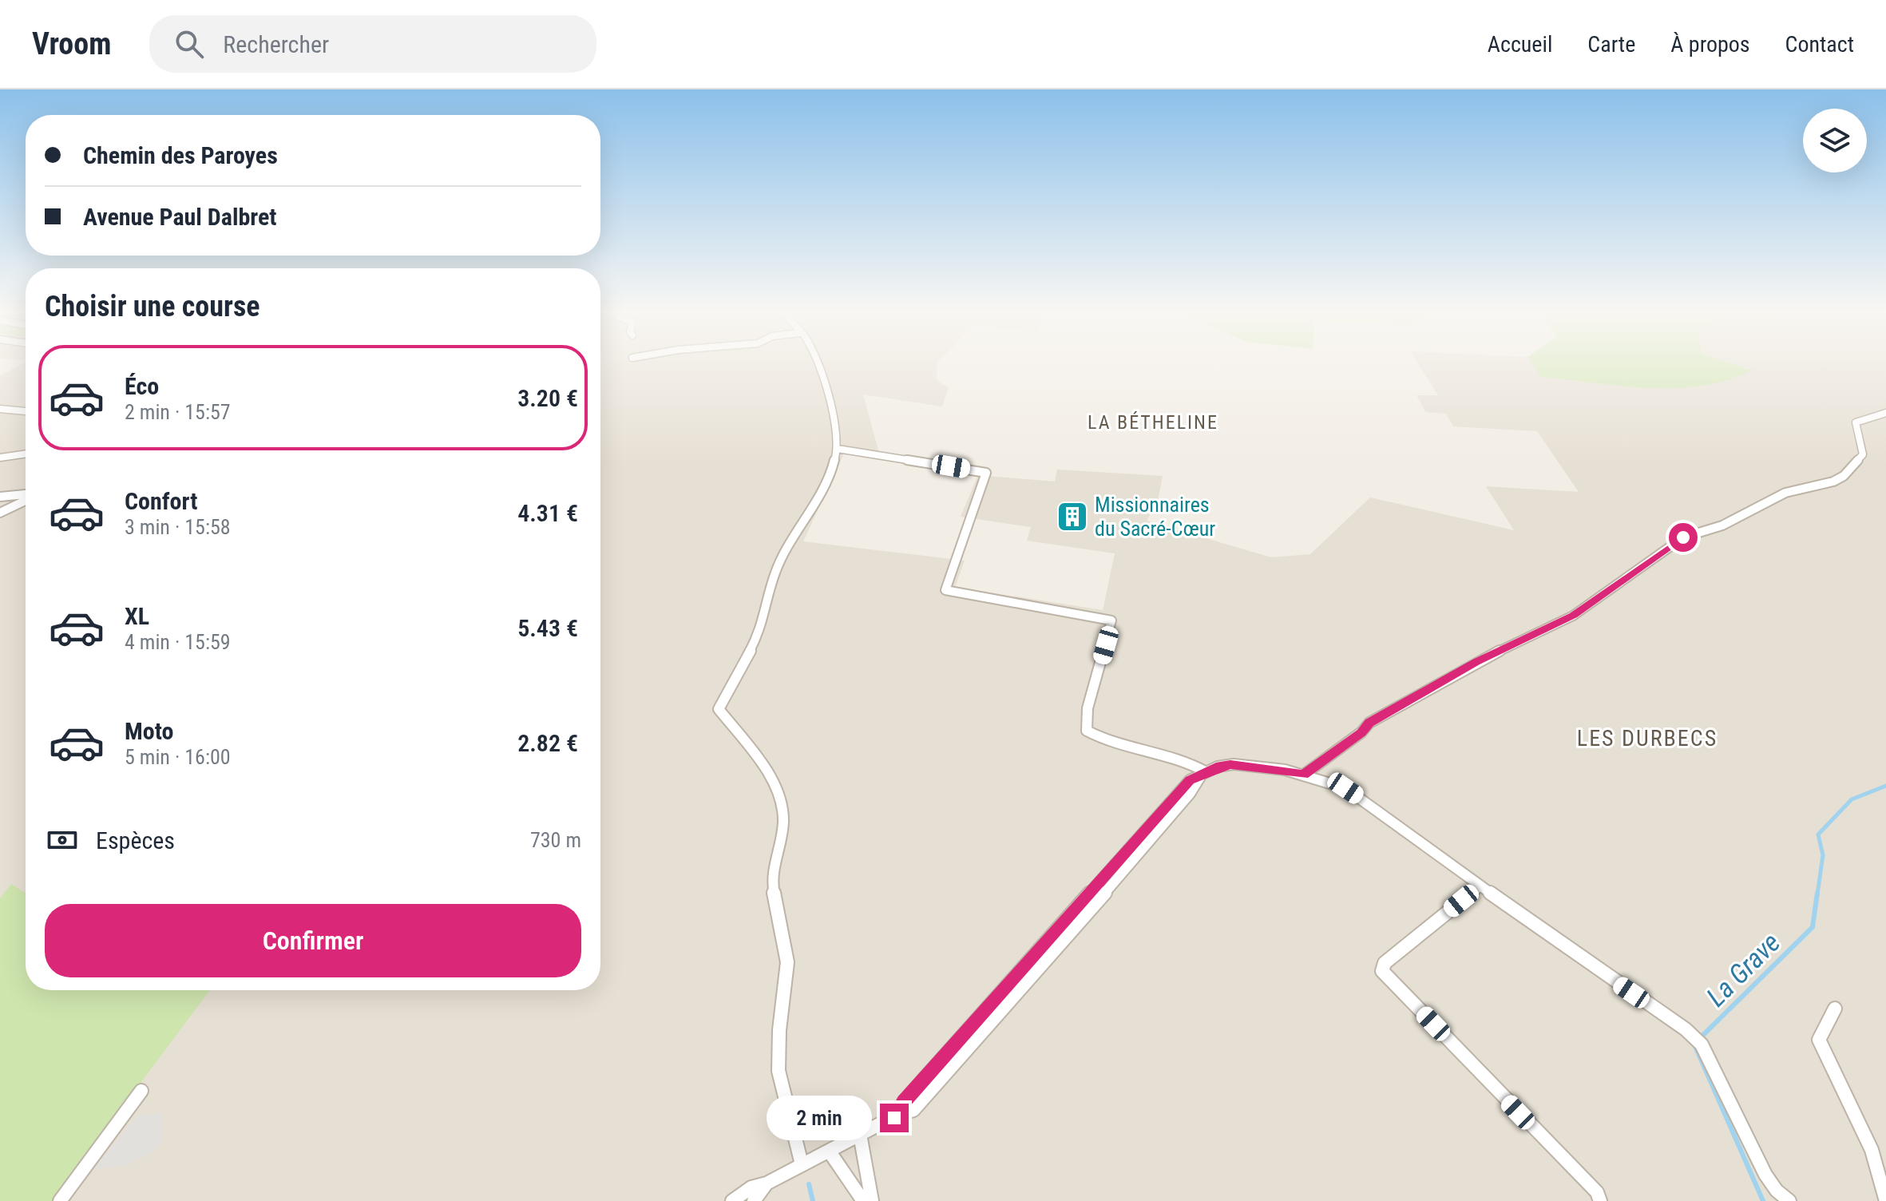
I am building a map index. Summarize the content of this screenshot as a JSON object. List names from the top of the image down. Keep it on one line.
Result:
{"districts":["LA BÉTHELINE","LES DURBECS"],"water":["La Grave"],"places":{"building":["Missionnaires du Sacré-Cœur"]},"page":{"header":"Vroom","search":"Rechercher","nav":["Accueil","Carte","À propos","Contact"],"banner":["Chemin des Paroyes","Avenue Paul Dalbret"],"heading":"Choisir une course","list":[{"name":"Éco","note":"2 min · 15:57","value":"3.20 €"},{"name":"Confort","note":"3 min · 15:58","value":"4.31 €"},{"name":"XL","note":"4 min · 15:59","value":"5.43 €"},{"name":"Moto","note":"5 min · 16:00","value":"2.82 €"}],"pay":["Espèces","730 m"],"buttons":"Confirmer","bubble":"2 min"}}
